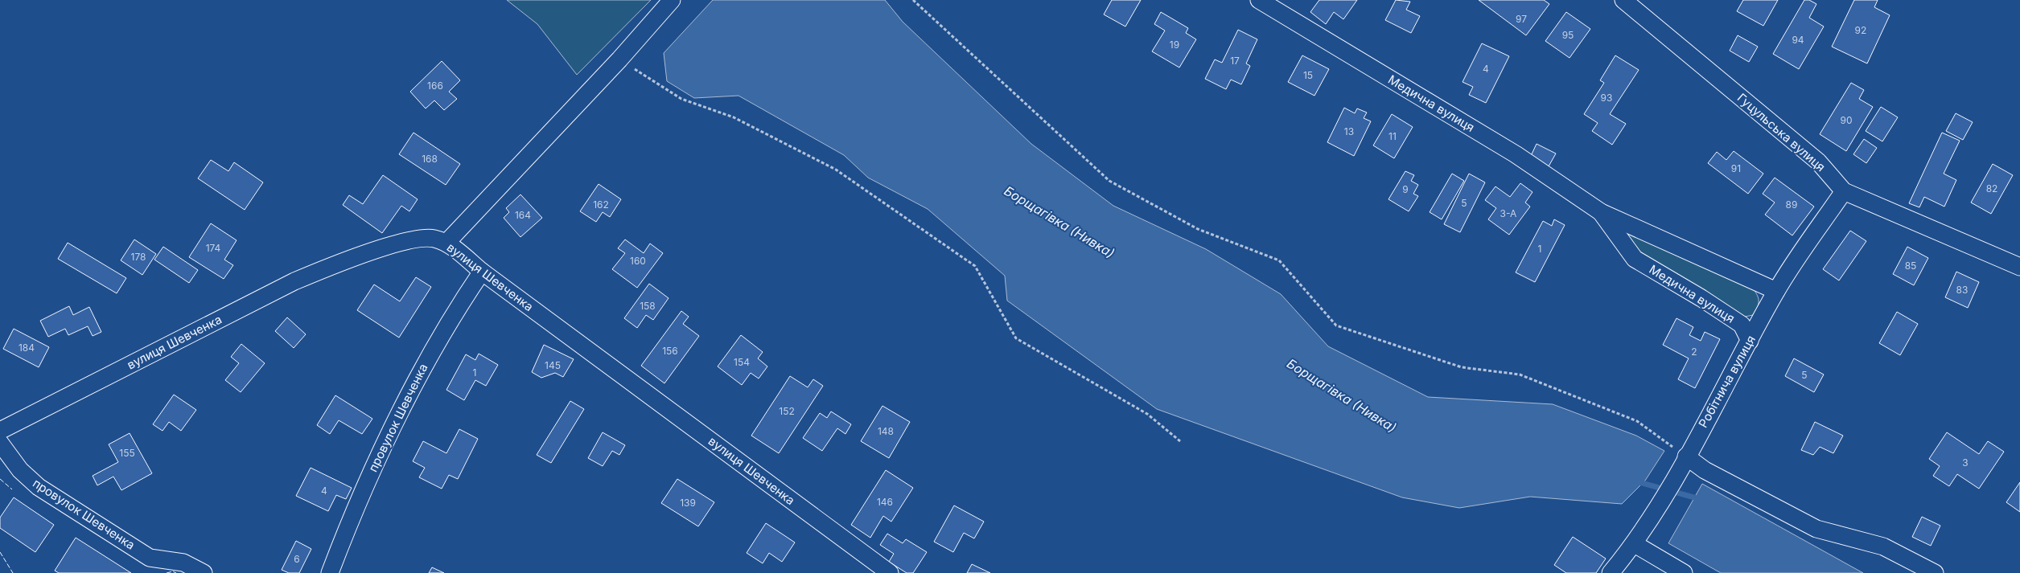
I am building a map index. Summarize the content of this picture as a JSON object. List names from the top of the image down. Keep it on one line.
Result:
{"streets":{"street":["Медична вулиця","Гуцульська вулиця","вулиця Шевченка","Робітнича вулиця","провулок Шевченка"]},"crossings":[["Медична вулиця","Робітнича вулиця"],["Гуцульська вулиця","Робітнича вулиця"],["вулиця Шевченка","провулок Шевченка"]],"water":["Борщагівка (Нивка)"],"house_numbers":["97","92","95","94","19","17","4","15","166","93","90","13","11","168","91","82","9","5","162","89","3-А","164","174","1","178","160","85","83","158","184","156","2","154","145","1","5","152","148","155","3","4","146","139","6"]}
